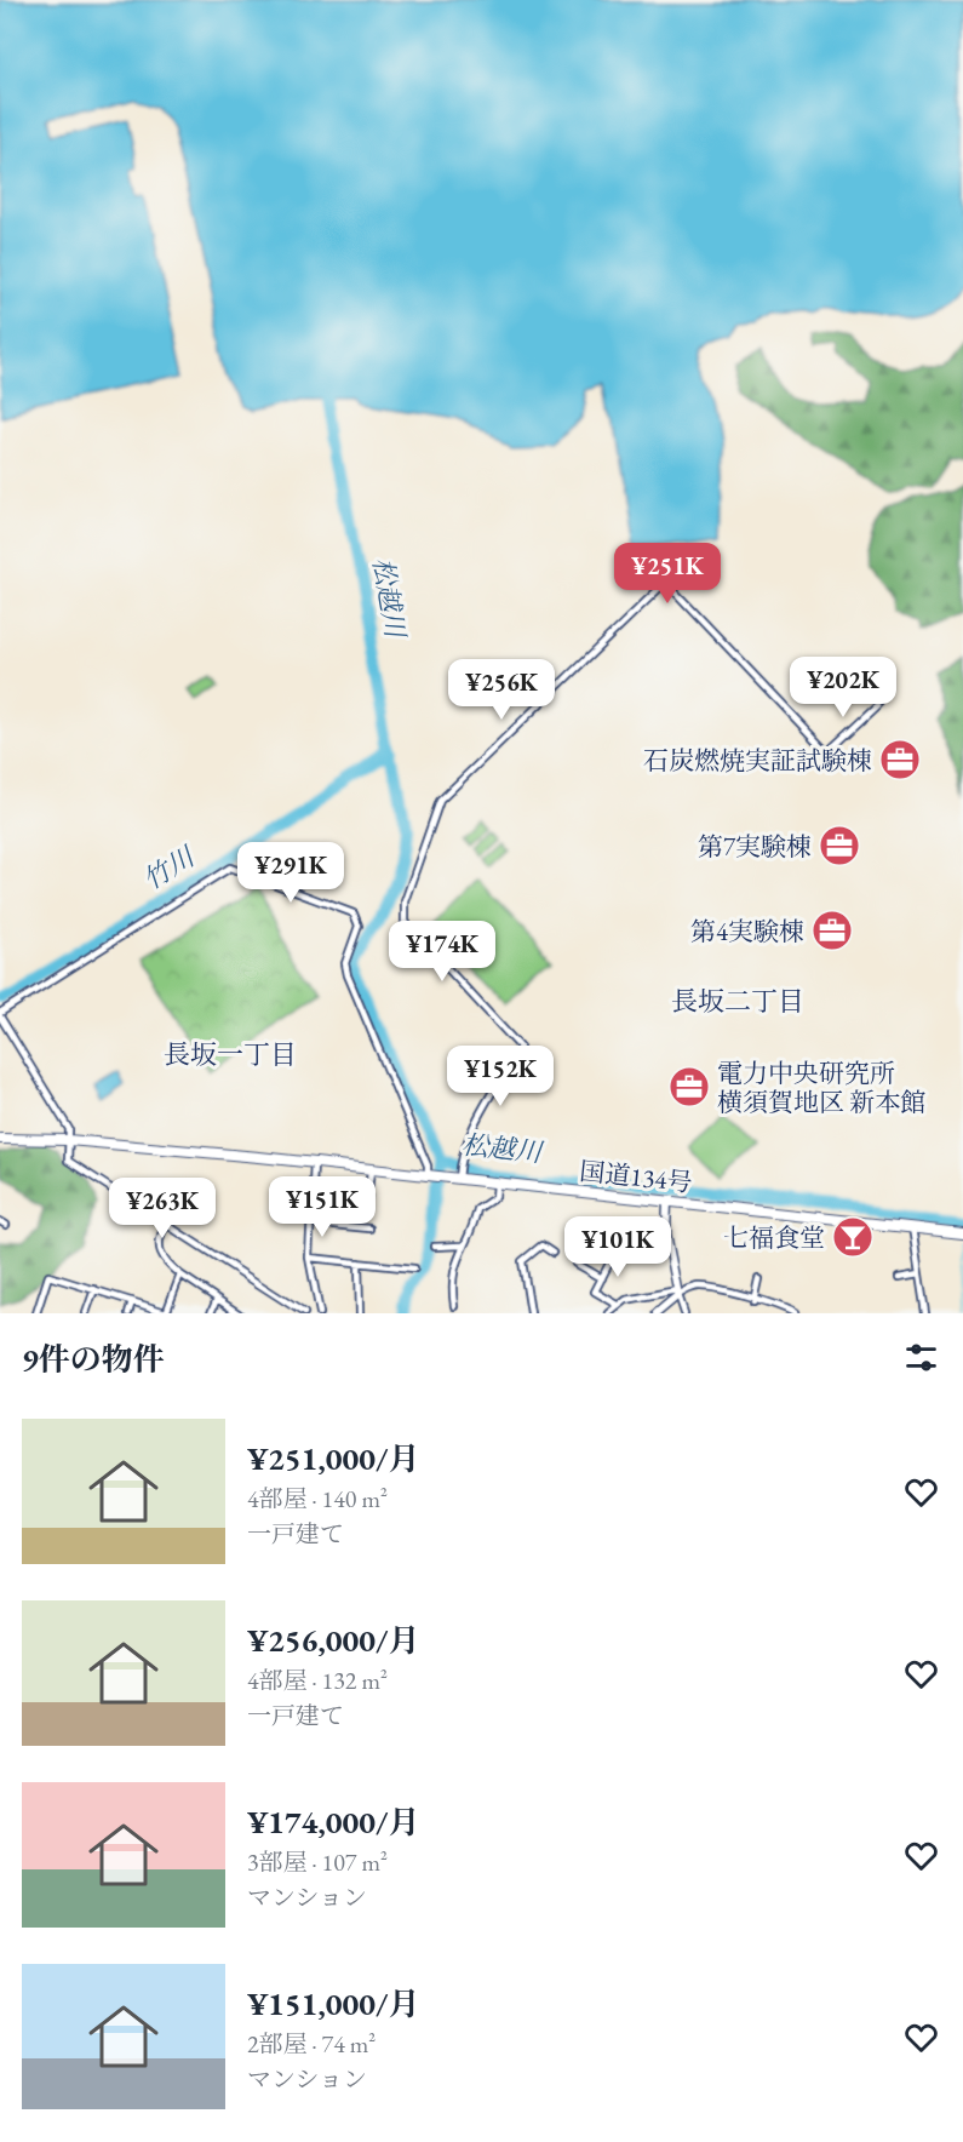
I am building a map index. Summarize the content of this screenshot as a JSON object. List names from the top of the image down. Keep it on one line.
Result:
{"streets":{"highway":["国道134号"]},"districts":["長坂二丁目","長坂一丁目"],"water":["松越川","竹川"],"places":{"office":["石炭燃焼実証試験棟","第7実験棟","第4実験棟","電力中央研究所 横須賀地区 新本館"],"bar":["七福食堂"]},"page":{"price":["¥251K","¥202K","¥256K","¥291K","¥174K","¥152K","¥151K","¥263K","¥101K"],"heading":"9件の物件","list":[{"name":"¥251,000/月","note":"4部屋 · 140 m² · 一戸建て"},{"name":"¥256,000/月","note":"4部屋 · 132 m² · 一戸建て"},{"name":"¥174,000/月","note":"3部屋 · 107 m² · マンション"},{"name":"¥151,000/月","note":"2部屋 · 74 m² · マンション"}]}}
